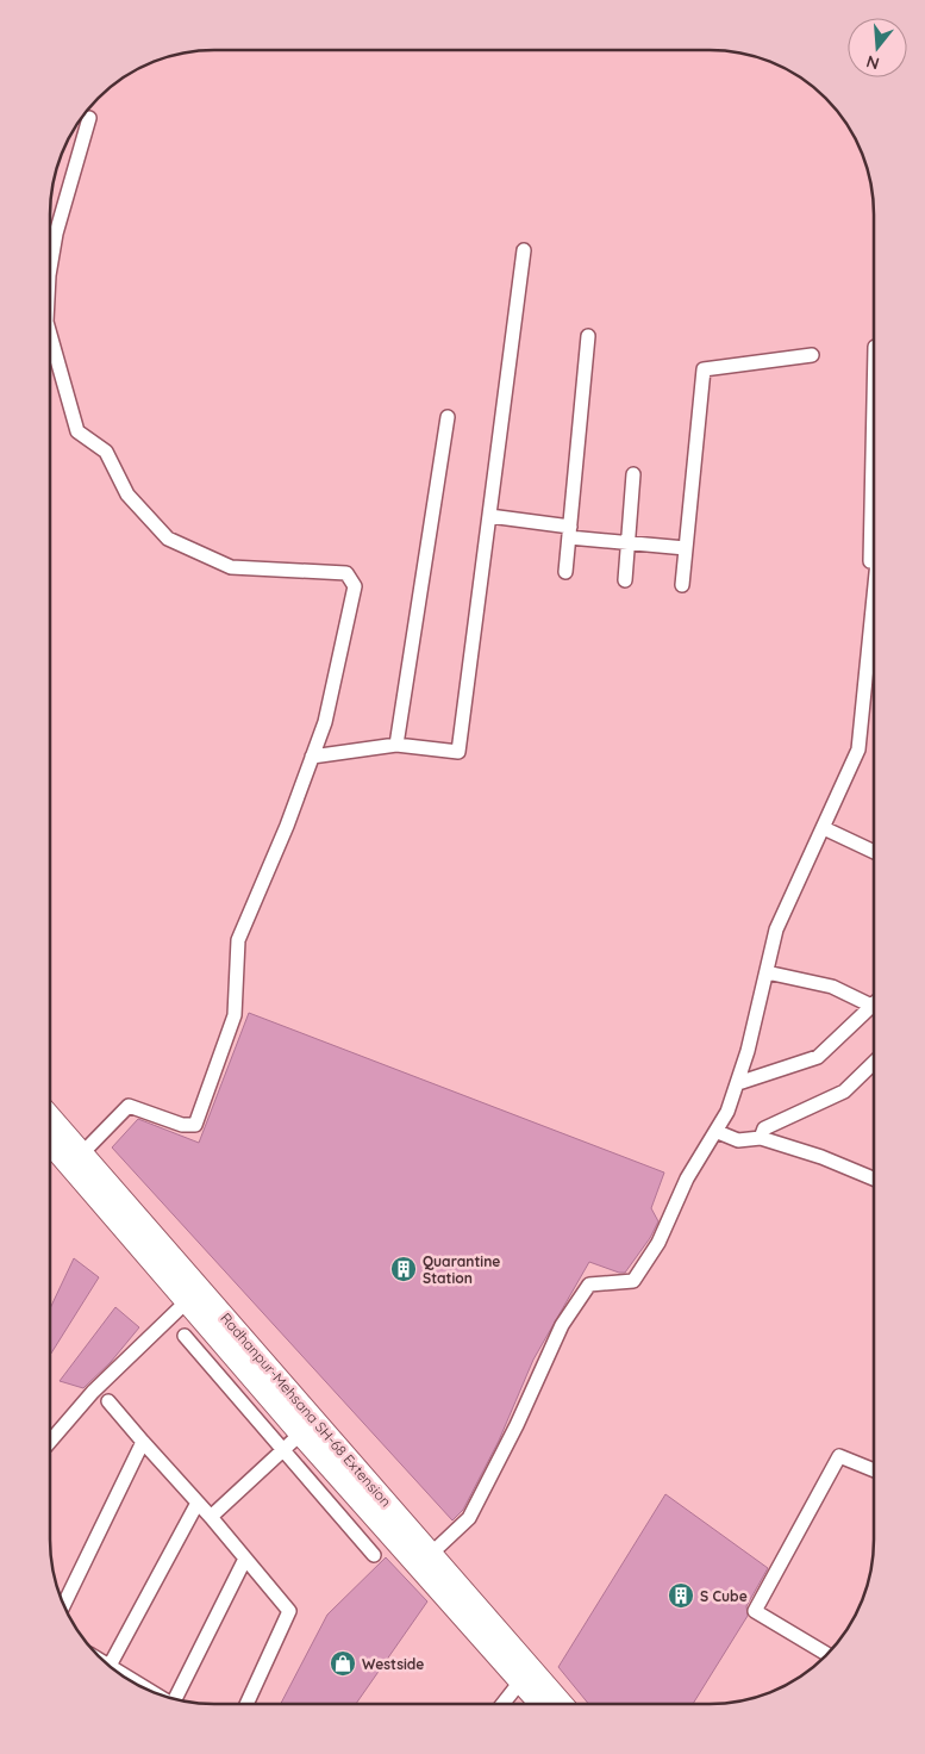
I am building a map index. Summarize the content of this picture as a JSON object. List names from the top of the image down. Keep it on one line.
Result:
{"streets":{"highway":["Radhanpur-Mehsana SH-68 Extension"]},"places":{"building":["Quarantine Station","S Cube"],"shop":["Westside"]},"north":"bottom"}
